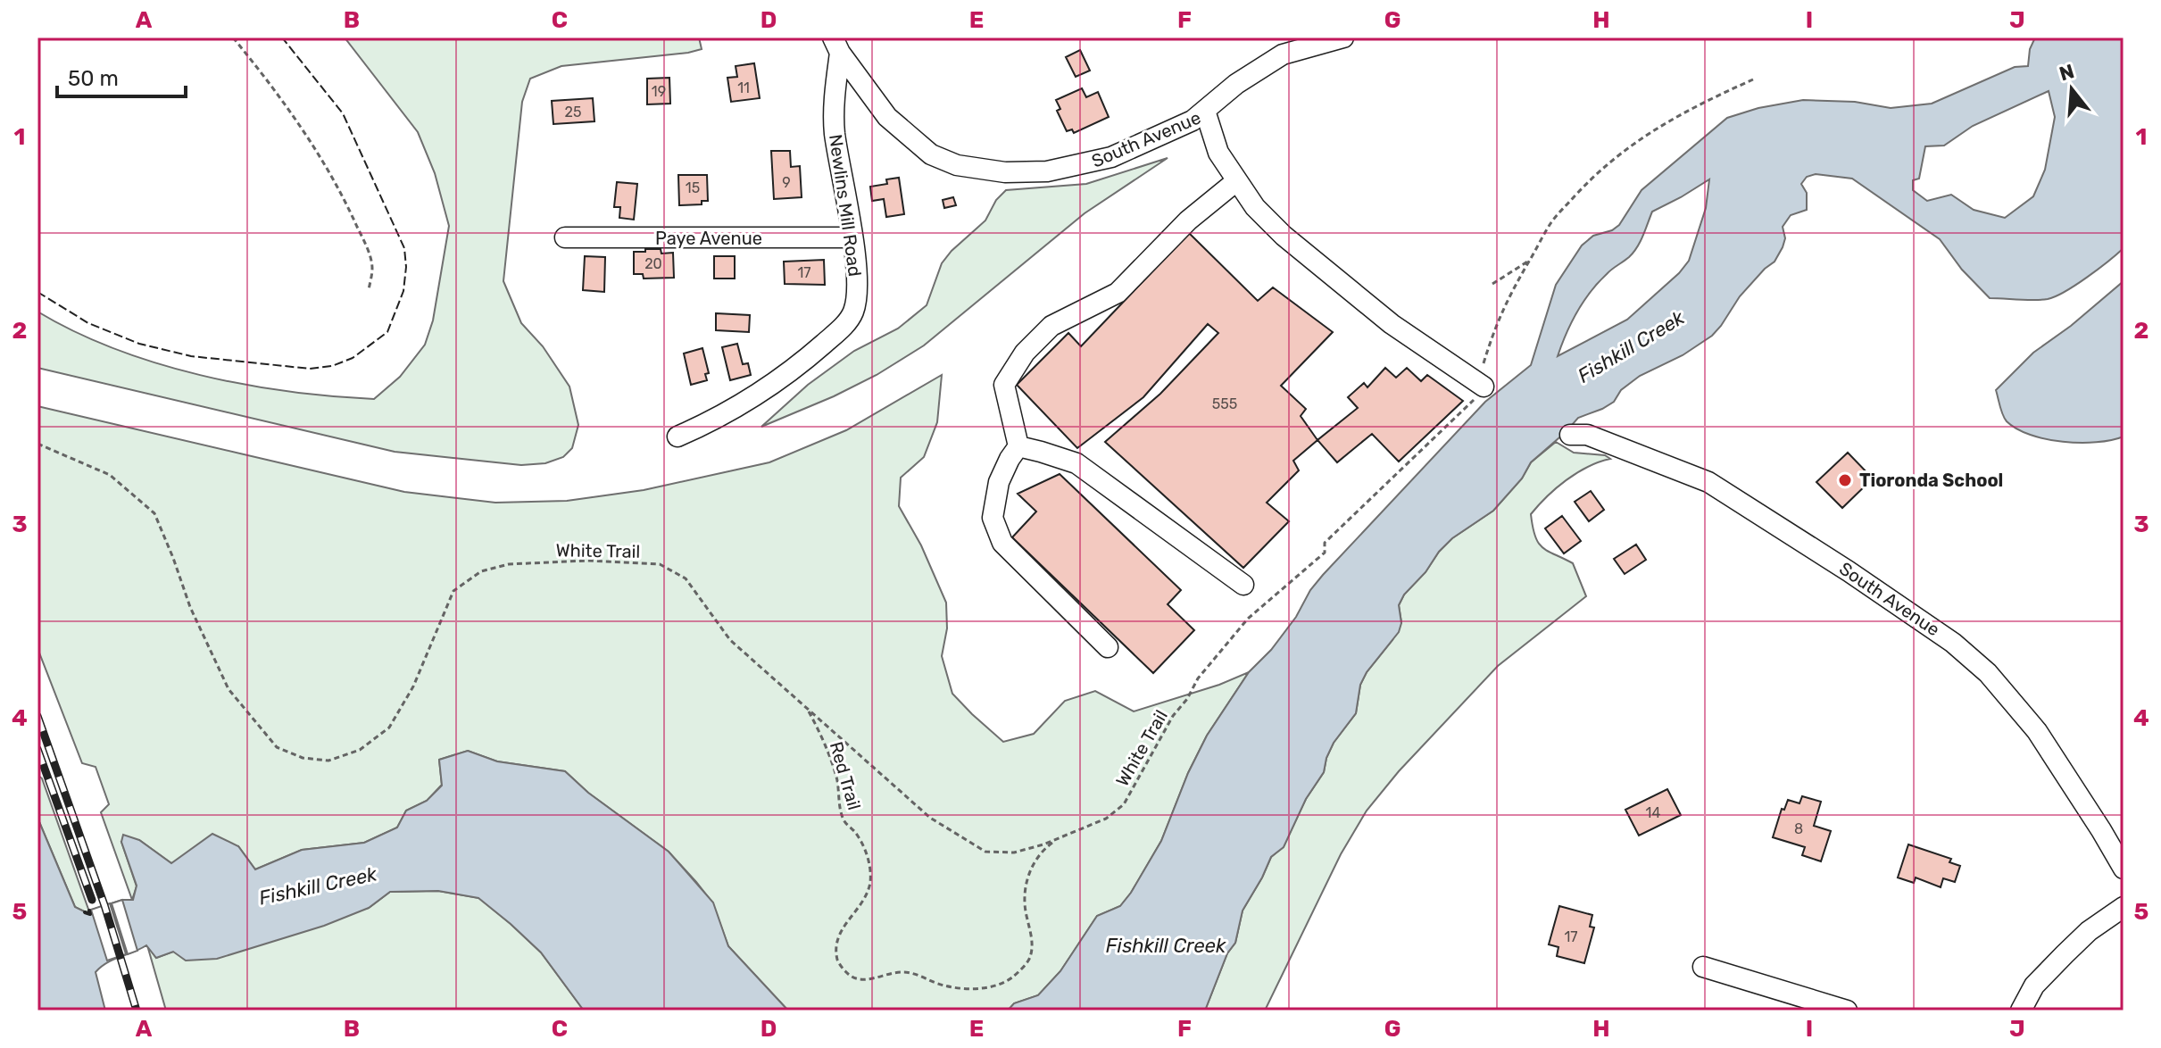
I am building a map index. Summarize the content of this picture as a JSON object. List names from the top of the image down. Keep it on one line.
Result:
{"streets":{"street":["South Avenue","Newlins Mill Road","Paye Avenue"],"path":["White Trail","Red Trail"]},"crossings":[["South Avenue","Newlins Mill Road"],["South Avenue","White Trail"],["Newlins Mill Road","Paye Avenue"],["White Trail","Red Trail"]],"water":["Fishkill Creek"],"places":["Tioronda School"],"house_numbers":["11","19","25","9","15","20","17","555","14","8","17"],"scale_bar":"50 m","north":"top","grid":{"columns":["A","B","C","D","E","F","G","H","I","J"],"rows":["1","2","3","4","5"]}}
